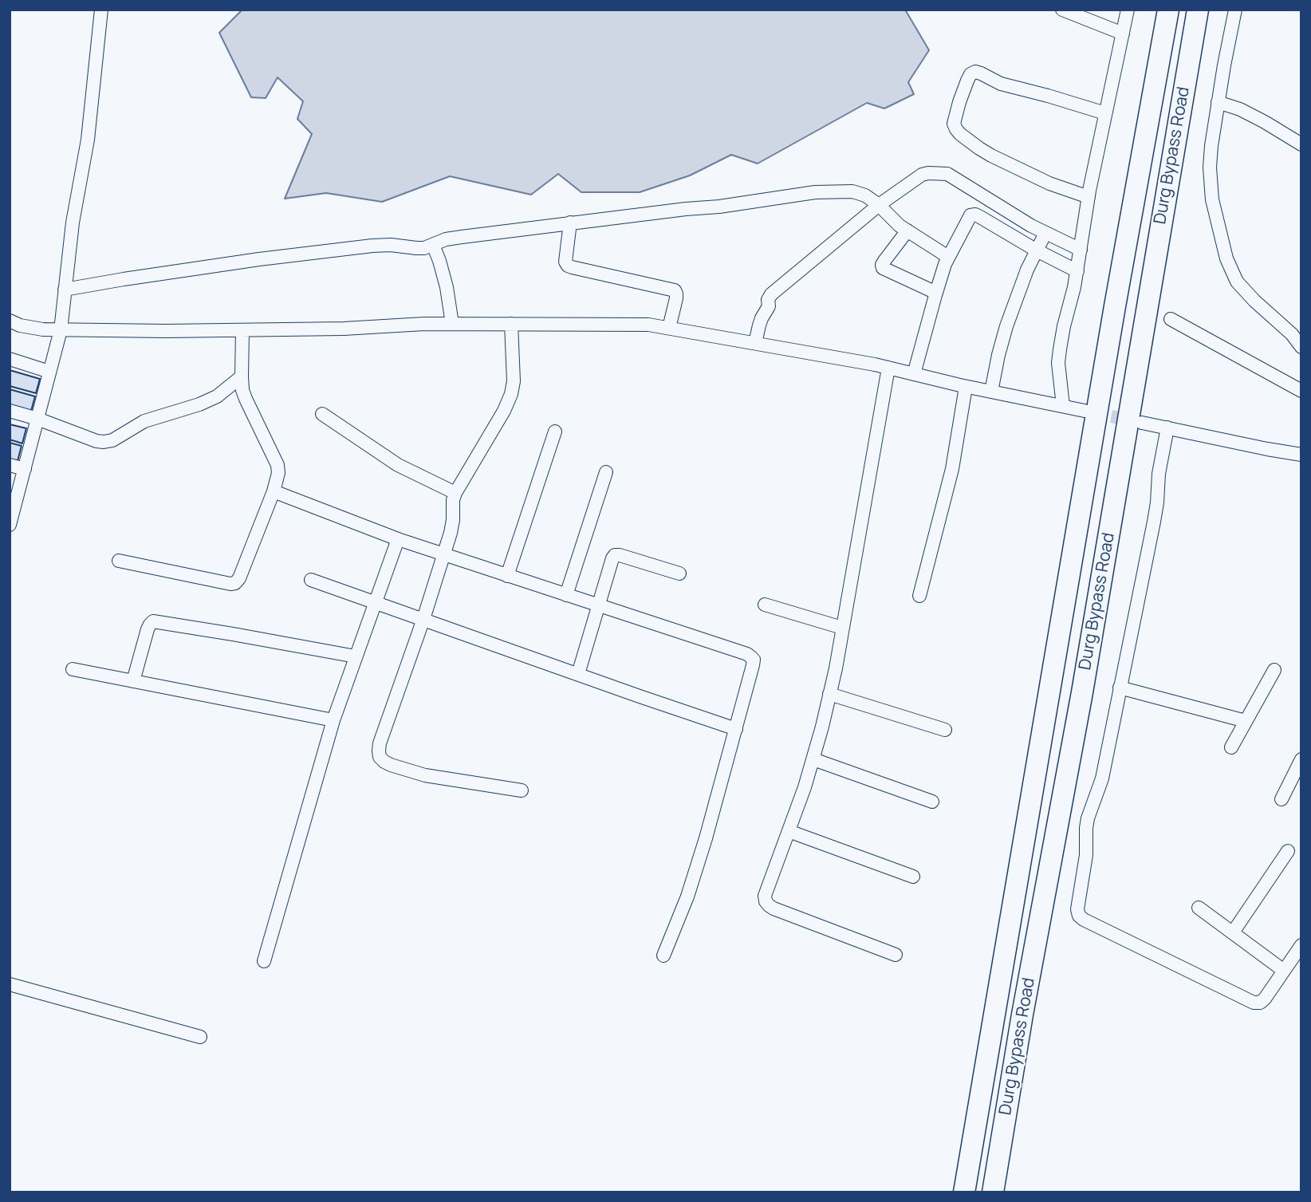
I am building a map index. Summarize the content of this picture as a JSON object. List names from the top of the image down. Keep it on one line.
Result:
{"streets":{"highway":["Durg Bypass Road"]}}
